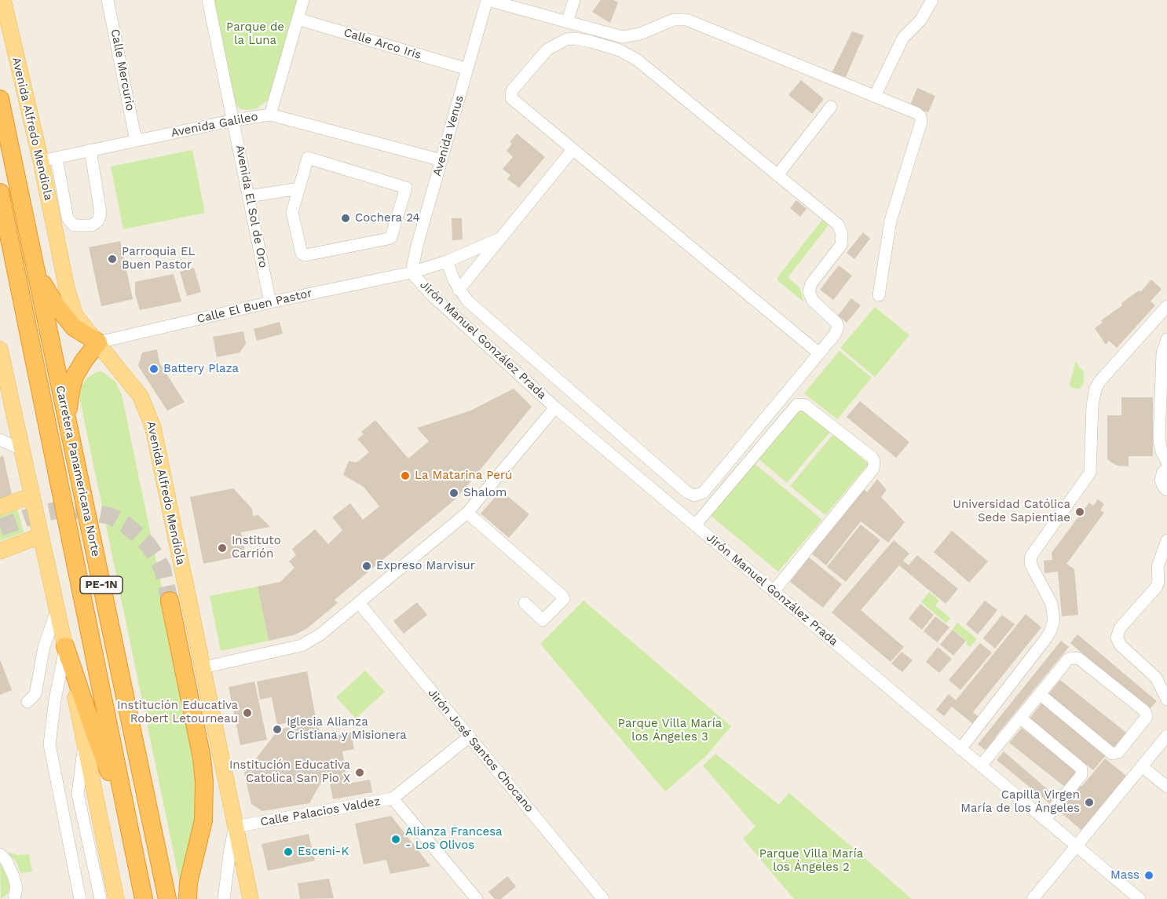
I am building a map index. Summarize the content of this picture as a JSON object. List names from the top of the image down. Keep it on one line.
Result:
{"streets":{"highway":["Carretera Panamericana Norte","PE-1N"],"main road":["Avenida Alfredo Mendiola"],"street":["Calle Arco Iris","Calle Mercurio","Avenida Galileo","Avenida Venus","Avenida El Sol de Oro","Calle El Buen Pastor","Jirón Manuel González Prada","Jirón José Santos Chocano","Calle Palacios Valdez"]},"crossings":[["Calle Arco Iris","Avenida Venus"],["Calle Mercurio","Avenida Galileo"],["Avenida Galileo","Avenida Alfredo Mendiola"],["Avenida Galileo","Avenida Venus"],["Avenida Galileo","Avenida El Sol de Oro"],["Avenida Alfredo Mendiola","Calle El Buen Pastor"],["Avenida Alfredo Mendiola","Calle Palacios Valdez"],["Avenida Venus","Calle El Buen Pastor"],["Avenida Venus","Jirón Manuel González Prada"],["Avenida El Sol de Oro","Calle El Buen Pastor"],["Calle El Buen Pastor","Jirón Manuel González Prada"],["Jirón José Santos Chocano","Calle Palacios Valdez"]],"parks":["Parque de la Luna","Parque Villa María los Ángeles 3","Parque Villa María los Ángeles 2"],"places":["Cochera 24","Parroquia EL Buen Pastor","Battery Plaza","La Matarina Perú","Shalom","Universidad Católica Sede Sapientiae","Instituto Carrión","Expreso Marvisur","Institución Educativa Robert Letourneau","Iglesia Alianza Cristiana y Misionera","Institución Educativa Catolica San Pio X","Capilla Virgen María de los Ángeles","Alianza Francesa - Los Olivos","Esceni-K","Mass"]}
